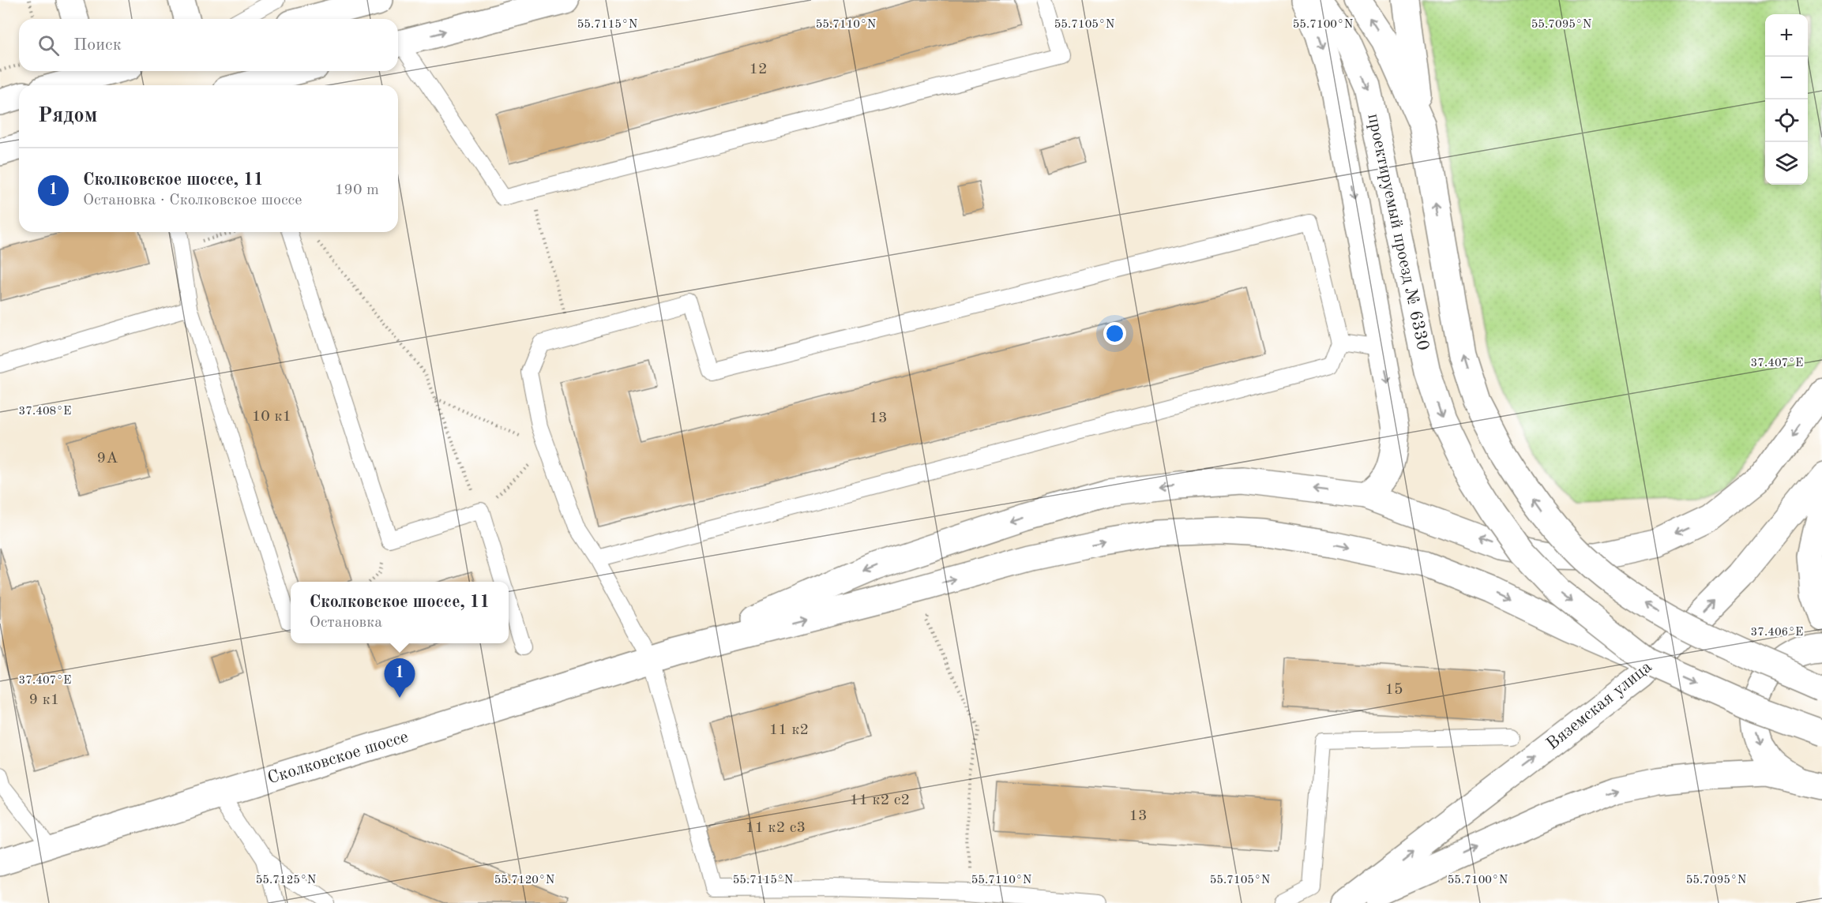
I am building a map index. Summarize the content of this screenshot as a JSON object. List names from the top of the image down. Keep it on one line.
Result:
{"streets":{"street":["проектируемый проезд № 6330","Вяземская улица","Сколковское шоссе"]},"one_way":["Вяземская улица"],"house_numbers":["12","10 к1","13","9А","15","9 к1","11 к2","11 к2 с2","13","11 к2 с3"],"page":{"map_buttons":["+","−"],"search":"Поиск","heading":"Рядом","list":[{"mark":"1","name":"Сколковское шоссе, 11","note":"Остановка · Сколковское шоссе","value":"190 m"}],"popup":["Сколковское шоссе, 11","Остановка"],"pins":"1"},"coordinates":["55.7115°N","55.7110°N","55.7105°N","55.7100°N","55.7095°N","37.407°E","37.408°E","37.406°E","55.7125°N","55.7120°N"]}
